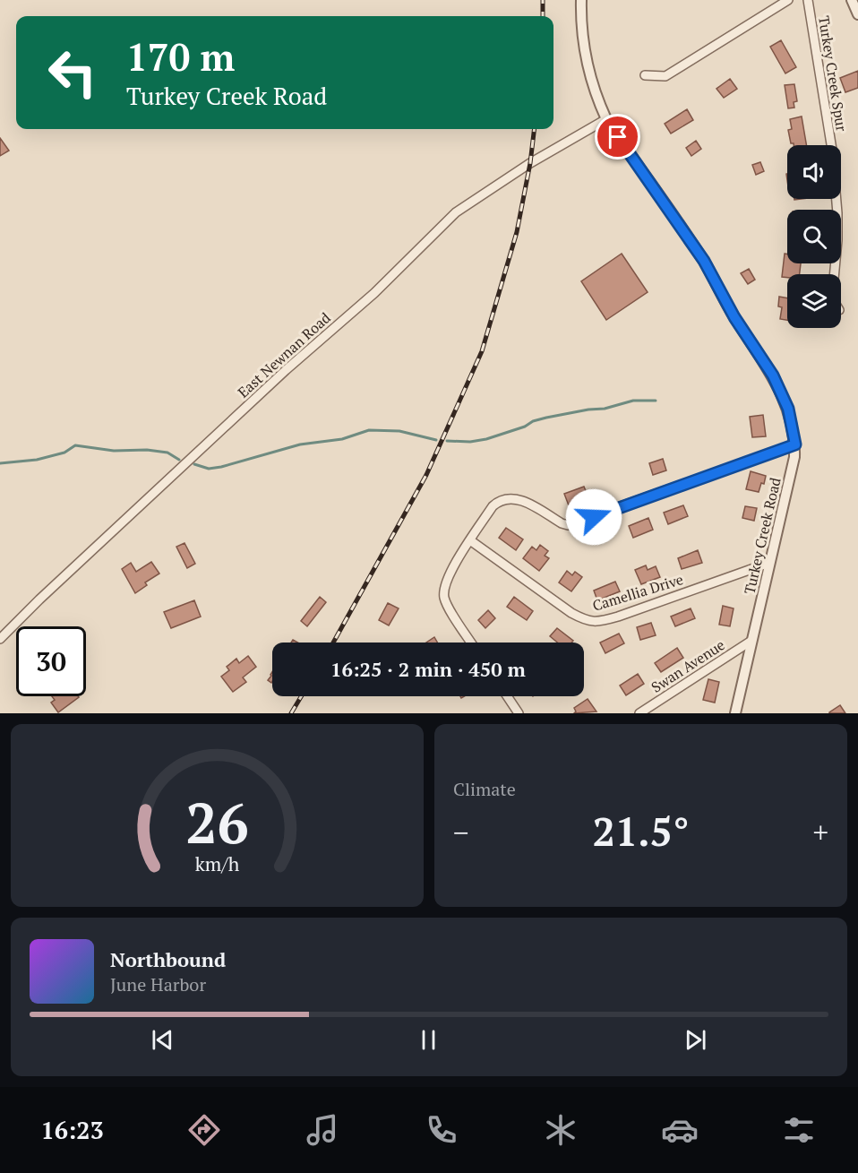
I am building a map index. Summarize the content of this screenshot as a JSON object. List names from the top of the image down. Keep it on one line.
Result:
{"streets":{"street":["Turkey Creek Spur","East Newnan Road","Turkey Creek Road","Camellia Drive","Swan Avenue"]},"crossings":[["East Newnan Road","Turkey Creek Road"],["Turkey Creek Road","Camellia Drive"],["Turkey Creek Road","Swan Avenue"]],"page":{"turn":["170 m","Turkey Creek Road"],"limit":"30","trip":"16:25 · 2 min · 450 m","tile":"Climate","heat":["−","21.5°","+"],"song":["Northbound","June Harbor"],"tabs":"16:23","gauge":["26","km/h"]}}
